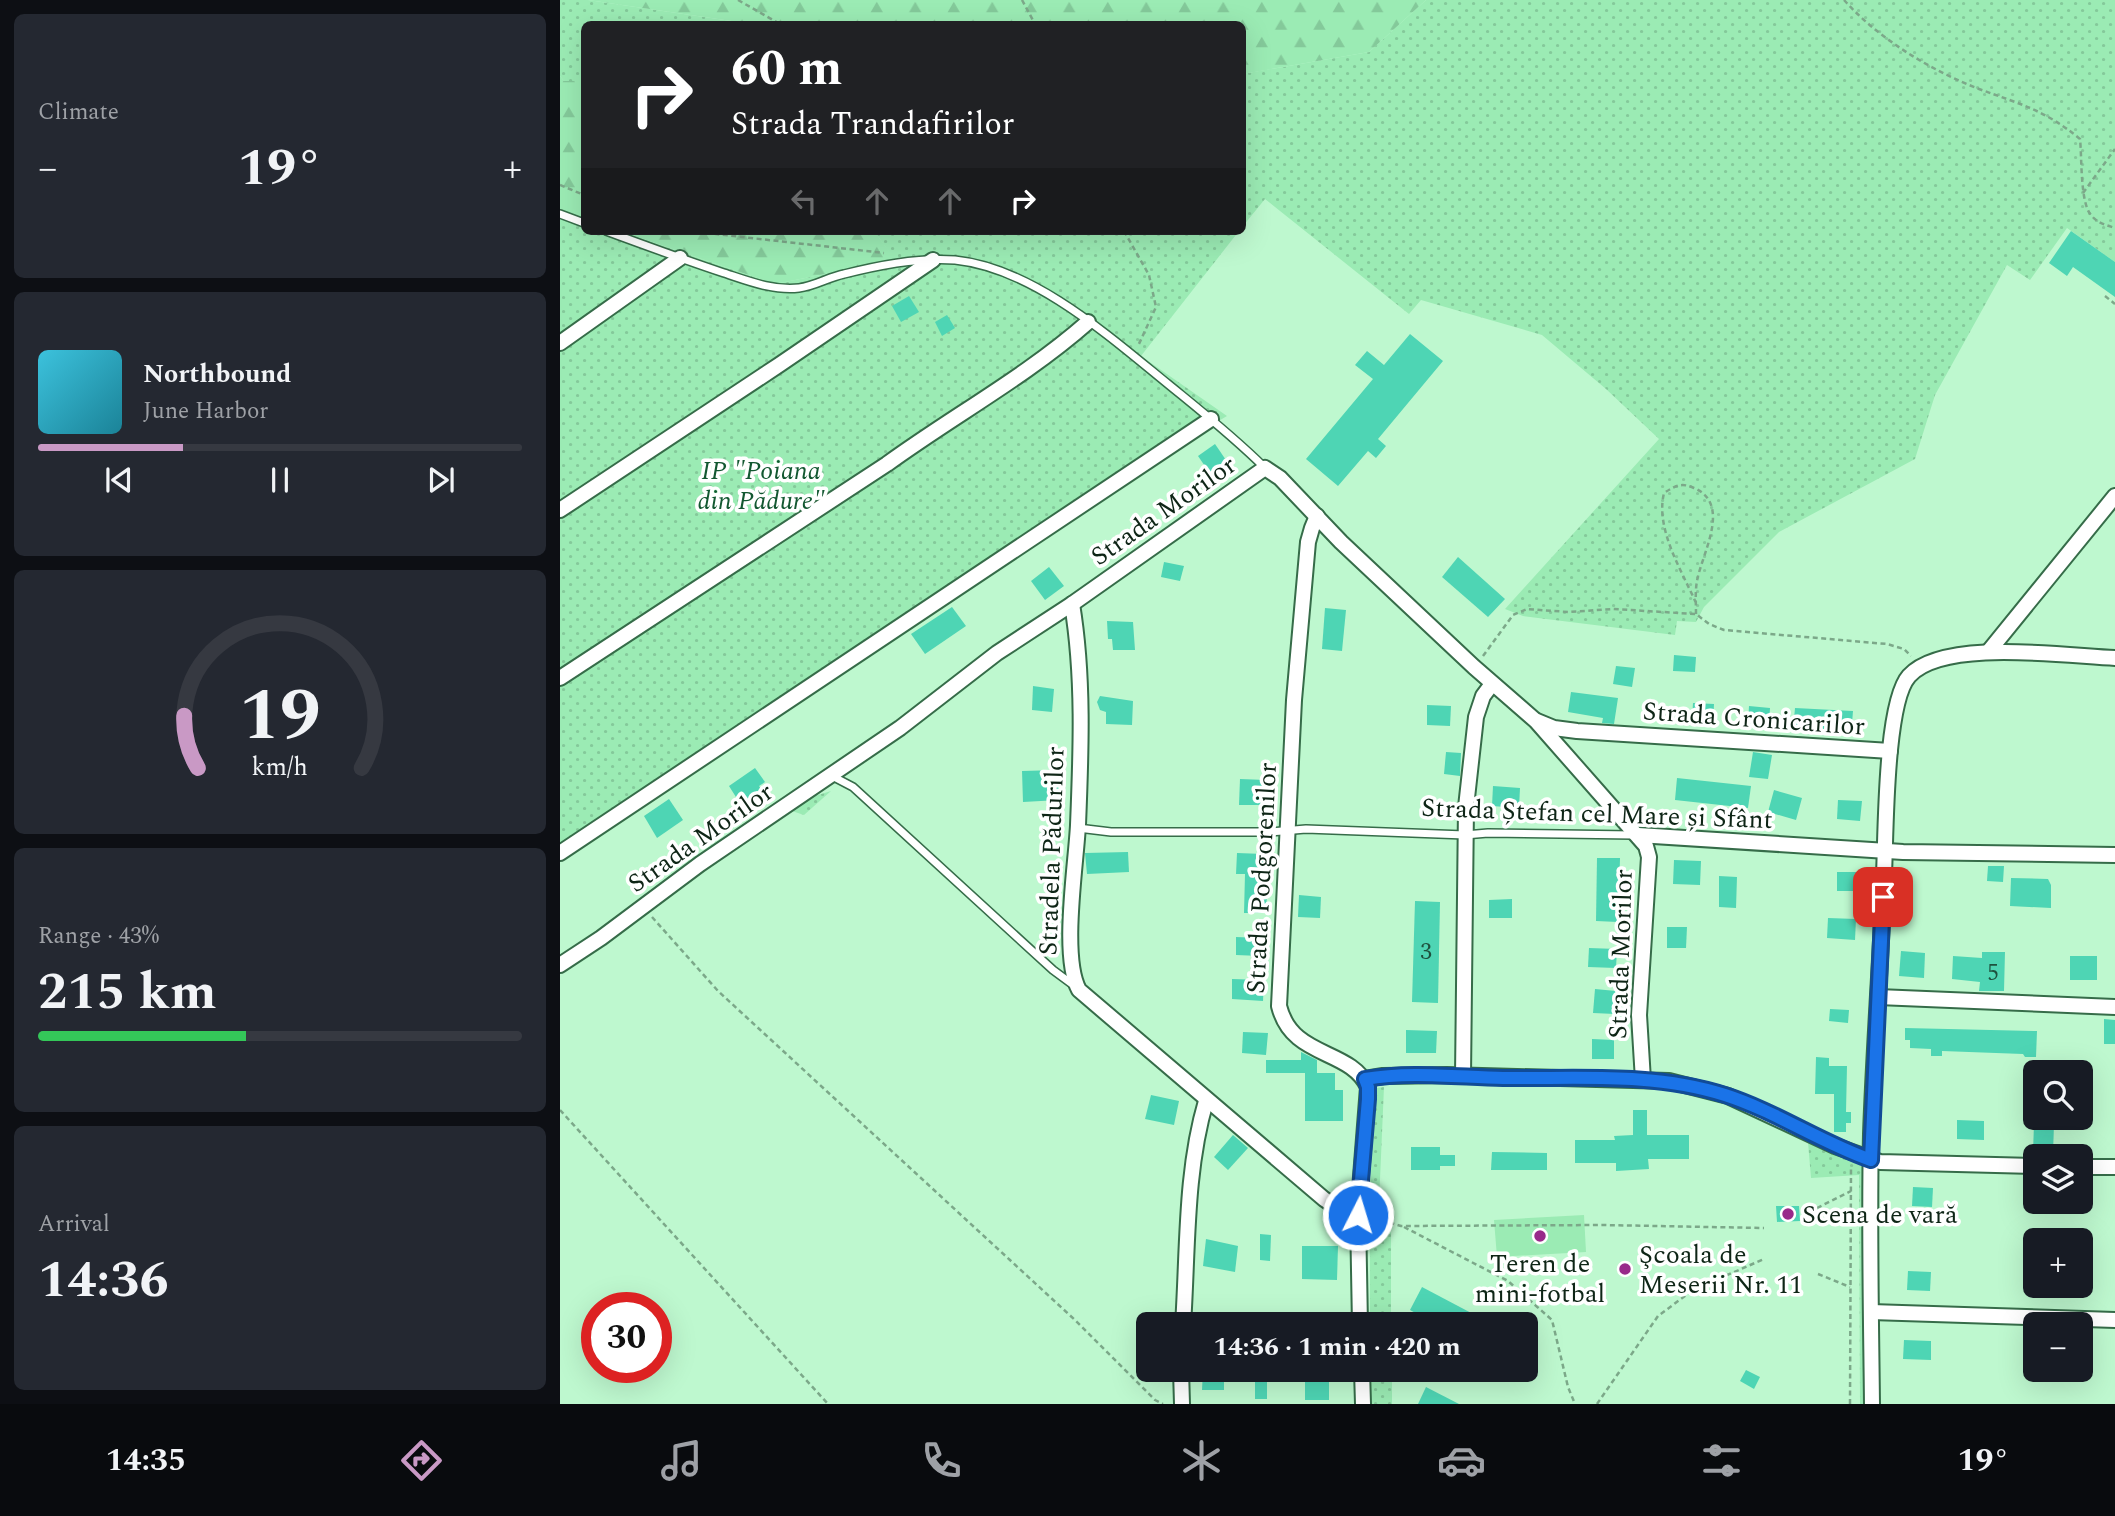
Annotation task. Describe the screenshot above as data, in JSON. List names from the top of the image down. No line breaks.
{"streets":{"street":["Strada Morilor","Strada Cronicarilor","Strada Ștefan cel Mare și Sfânt","Stradela Pădurilor","Strada Podgorenilor"]},"crossings":[["Strada Morilor","Strada Cronicarilor"],["Strada Morilor","Strada Ștefan cel Mare și Sfânt"],["Strada Morilor","Stradela Pădurilor"],["Strada Morilor","Strada Podgorenilor"],["Strada Ștefan cel Mare și Sfânt","Stradela Pădurilor"],["Strada Ștefan cel Mare și Sfânt","Strada Podgorenilor"]],"parks":["IP \"Poiana din Pădure\""],"places":["Scena de vară","Teren de mini-fotbal","Şcoala de Meserii Nr. 11"],"house_numbers":["3","5"],"page":{"tile":["Climate",["Range · 43%","215 km"],["Arrival","14:36"]],"turn":["60 m","Strada Trandafirilor"],"heat":["−","19°","+"],"song":["Northbound","June Harbor"],"map_buttons":["+","−"],"limit":"30","trip":"14:36 · 1 min · 420 m","tabs":["14:35","19°"],"gauge":["19","km/h"]}}
